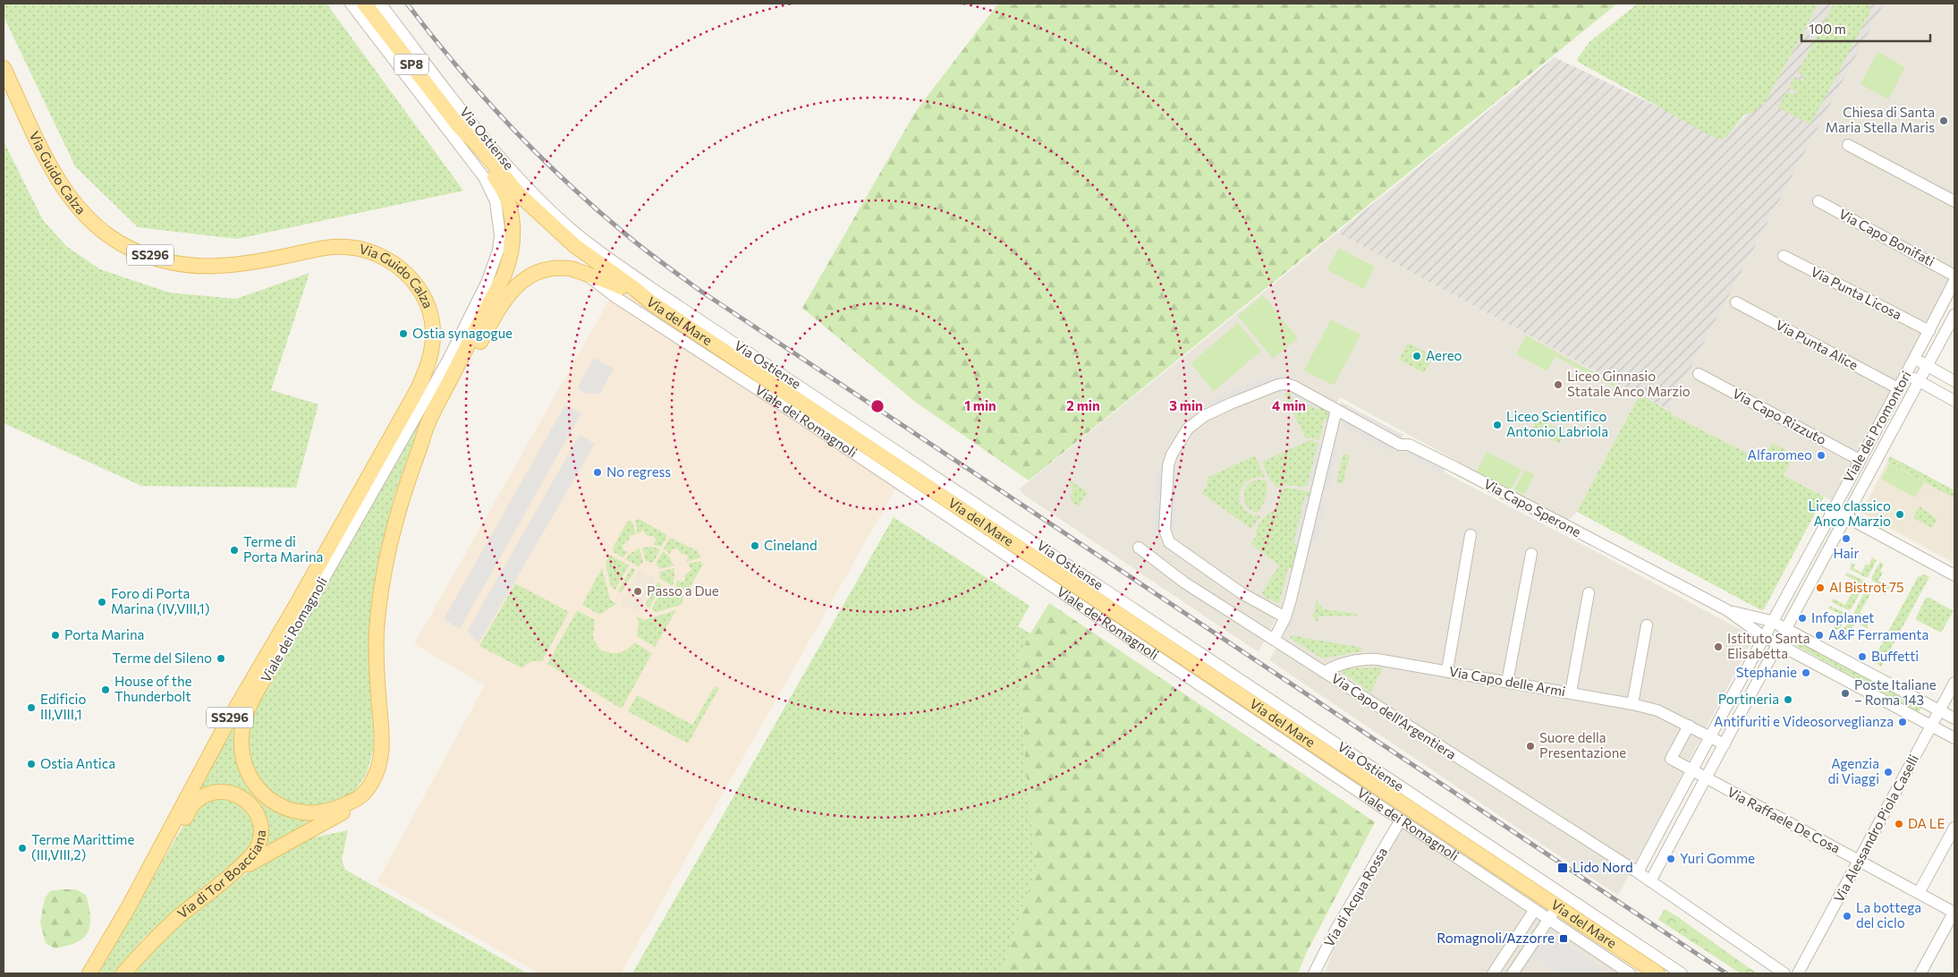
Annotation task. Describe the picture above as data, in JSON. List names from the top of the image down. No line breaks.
{"streets":{"main road":["SP8","Via Guido Calza","SS296","Via del Mare","Viale dei Romagnoli","Via di Tor Boacciana"],"street":["Via Ostiense","Via Capo Bonifati","Via Punta Licosa","Via Punta Alice","Via Capo Rizzuto","Viale dei Promontori","Via Capo Sperone","Via Capo delle Armi","Via Capo dell'Argentiera","Via Raffaele De Cosa","Via Alessandro Piola Caselli","Via di Acqua Rossa"]},"crossings":[["Via Ostiense","Via del Mare"],["Via Guido Calza","Via di Tor Boacciana"],["SS296","Viale dei Romagnoli"],["SS296","Via di Tor Boacciana"],["Via Punta Licosa","Viale dei Promontori"],["Via del Mare","Viale dei Romagnoli"],["Via Punta Alice","Viale dei Promontori"],["Via Capo Rizzuto","Viale dei Promontori"],["Viale dei Romagnoli","Via di Acqua Rossa"],["Viale dei Promontori","Via Capo Sperone"],["Viale dei Promontori","Via Capo dell'Argentiera"],["Viale dei Promontori","Via Raffaele De Cosa"],["Via Capo Sperone","Via Alessandro Piola Caselli"],["Via Capo delle Armi","Via Capo dell'Argentiera"],["Via Raffaele De Cosa","Via Alessandro Piola Caselli"]],"places":{"other":["Chiesa di Santa Maria Stella Maris","Ostia synagogue","Aereo","Liceo Ginnasio Statale Anco Marzio","Liceo Scientifico Antonio Labriola","Alfaromeo","No regress","Liceo classico Anco Marzio","Hair","Cineland","Terme di Porta Marina","Al Bistrot 75","Passo a Due","Foro di Porta Marina (IV,VIII,1)","Infoplanet","Porta Marina","A&F Ferramenta","Istituto Santa Elisabetta","Buffetti","Terme del Sileno","Stephanie","House of the Thunderbolt","Poste Italiane – Roma 143","Portineria","Edificio III,VIII,1","Antifuriti e Videosorveglianza","Suore della Presentazione","Ostia Antica","Agenzia di Viaggi","DA LE","Terme Marittime (III,VIII,2)","Yuri Gomme","La bottega del ciclo"],"transit":["Lido Nord","Romagnoli/Azzorre"]},"scale_bar":"100 m","rings":["1 min","2 min","3 min","4 min"]}
